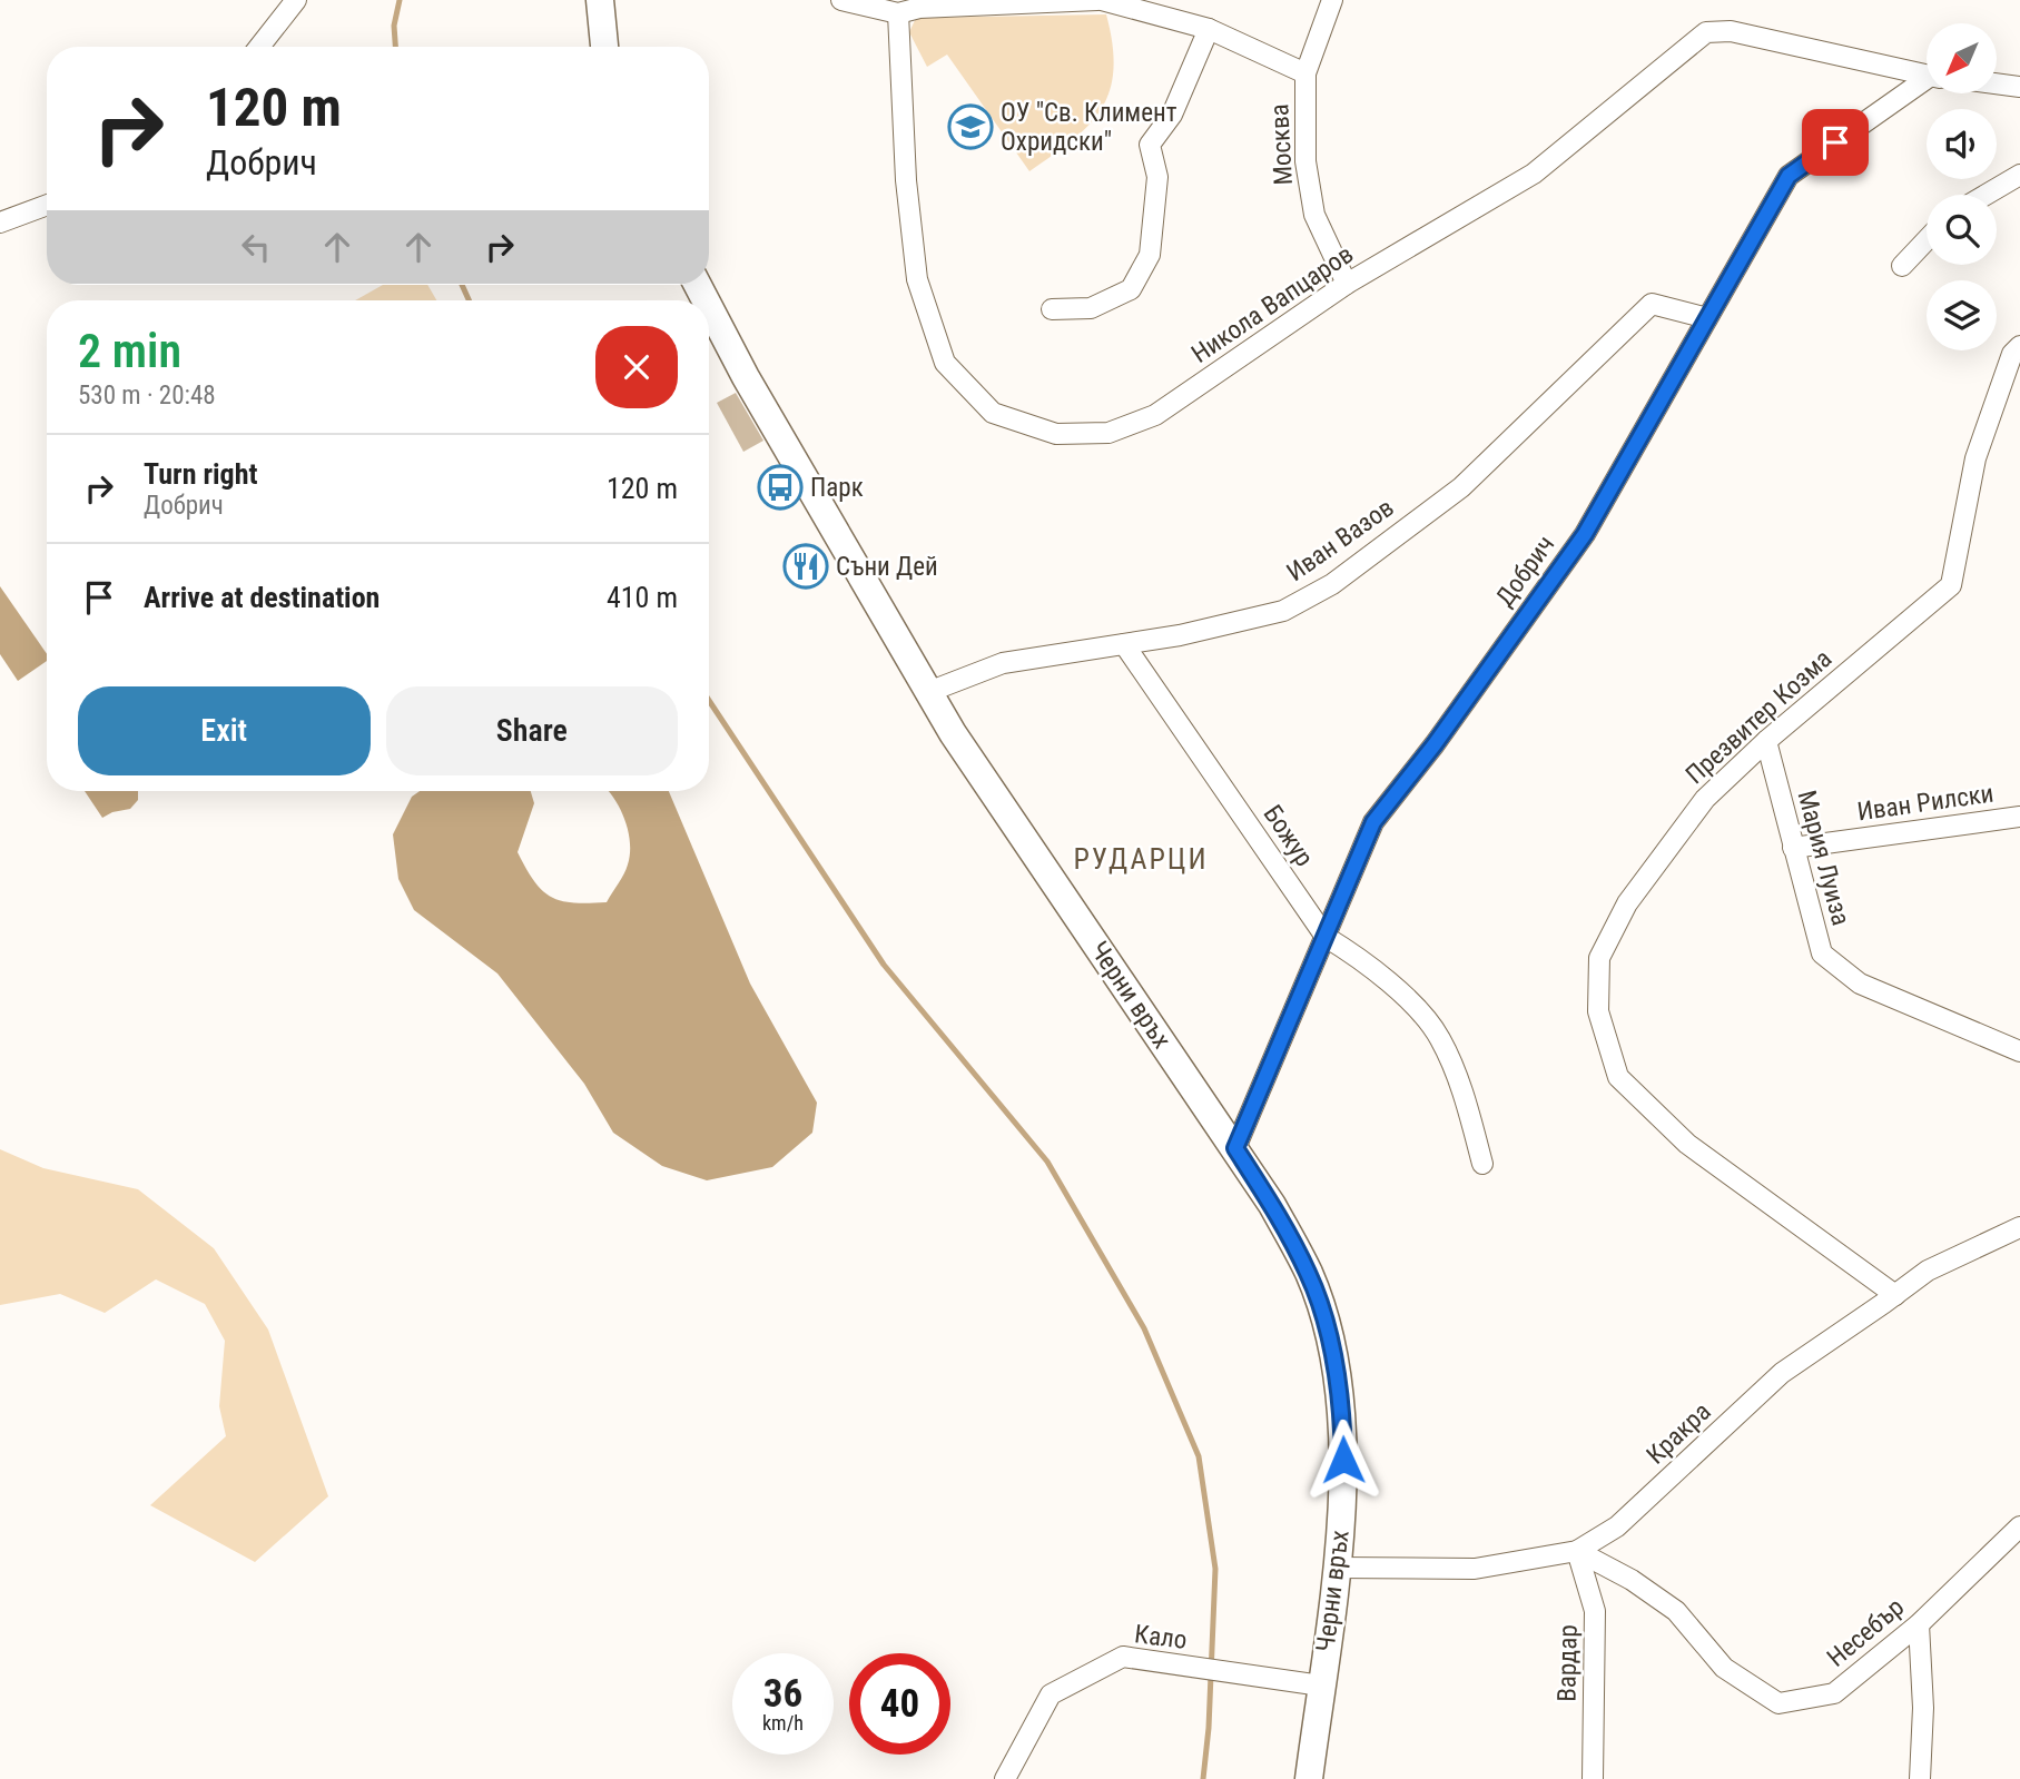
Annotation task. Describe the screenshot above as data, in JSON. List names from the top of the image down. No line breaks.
{"streets":{"street":["Москва","Никола Вапцаров","Иван Вазов","Добрич","Презвитер Козма","Иван Рилски","Божур","Мария Луиза","Черни връх","Кракра","Несебър","Кало","Вардар"]},"crossings":[["Москва","Никола Вапцаров"],["Иван Вазов","Добрич"],["Иван Вазов","Божур"],["Иван Вазов","Черни връх"],["Добрич","Божур"],["Добрич","Черни връх"],["Презвитер Козма","Мария Луиза"],["Презвитер Козма","Кракра"],["Иван Рилски","Мария Луиза"],["Черни връх","Кракра"],["Черни връх","Кало"],["Кракра","Несебър"],["Кракра","Вардар"],["Несебър","Вардар"]],"districts":["РУДАРЦИ"],"places":{"school or university":["ОУ \"Св. Климент Охридски\""],"bus stop":["Парк"],"restaurant":["Съни Дей"]},"north":"bottom left","page":{"turn":["120 m","Добрич"],"heading":["2 min","530 m · 20:48"],"list":[{"name":"Turn right","note":"Добрич","value":"120 m"},{"name":"Arrive at destination","value":"410 m"}],"buttons":["Exit","Share"],"speed":"36 km/h","limit":"40"}}
